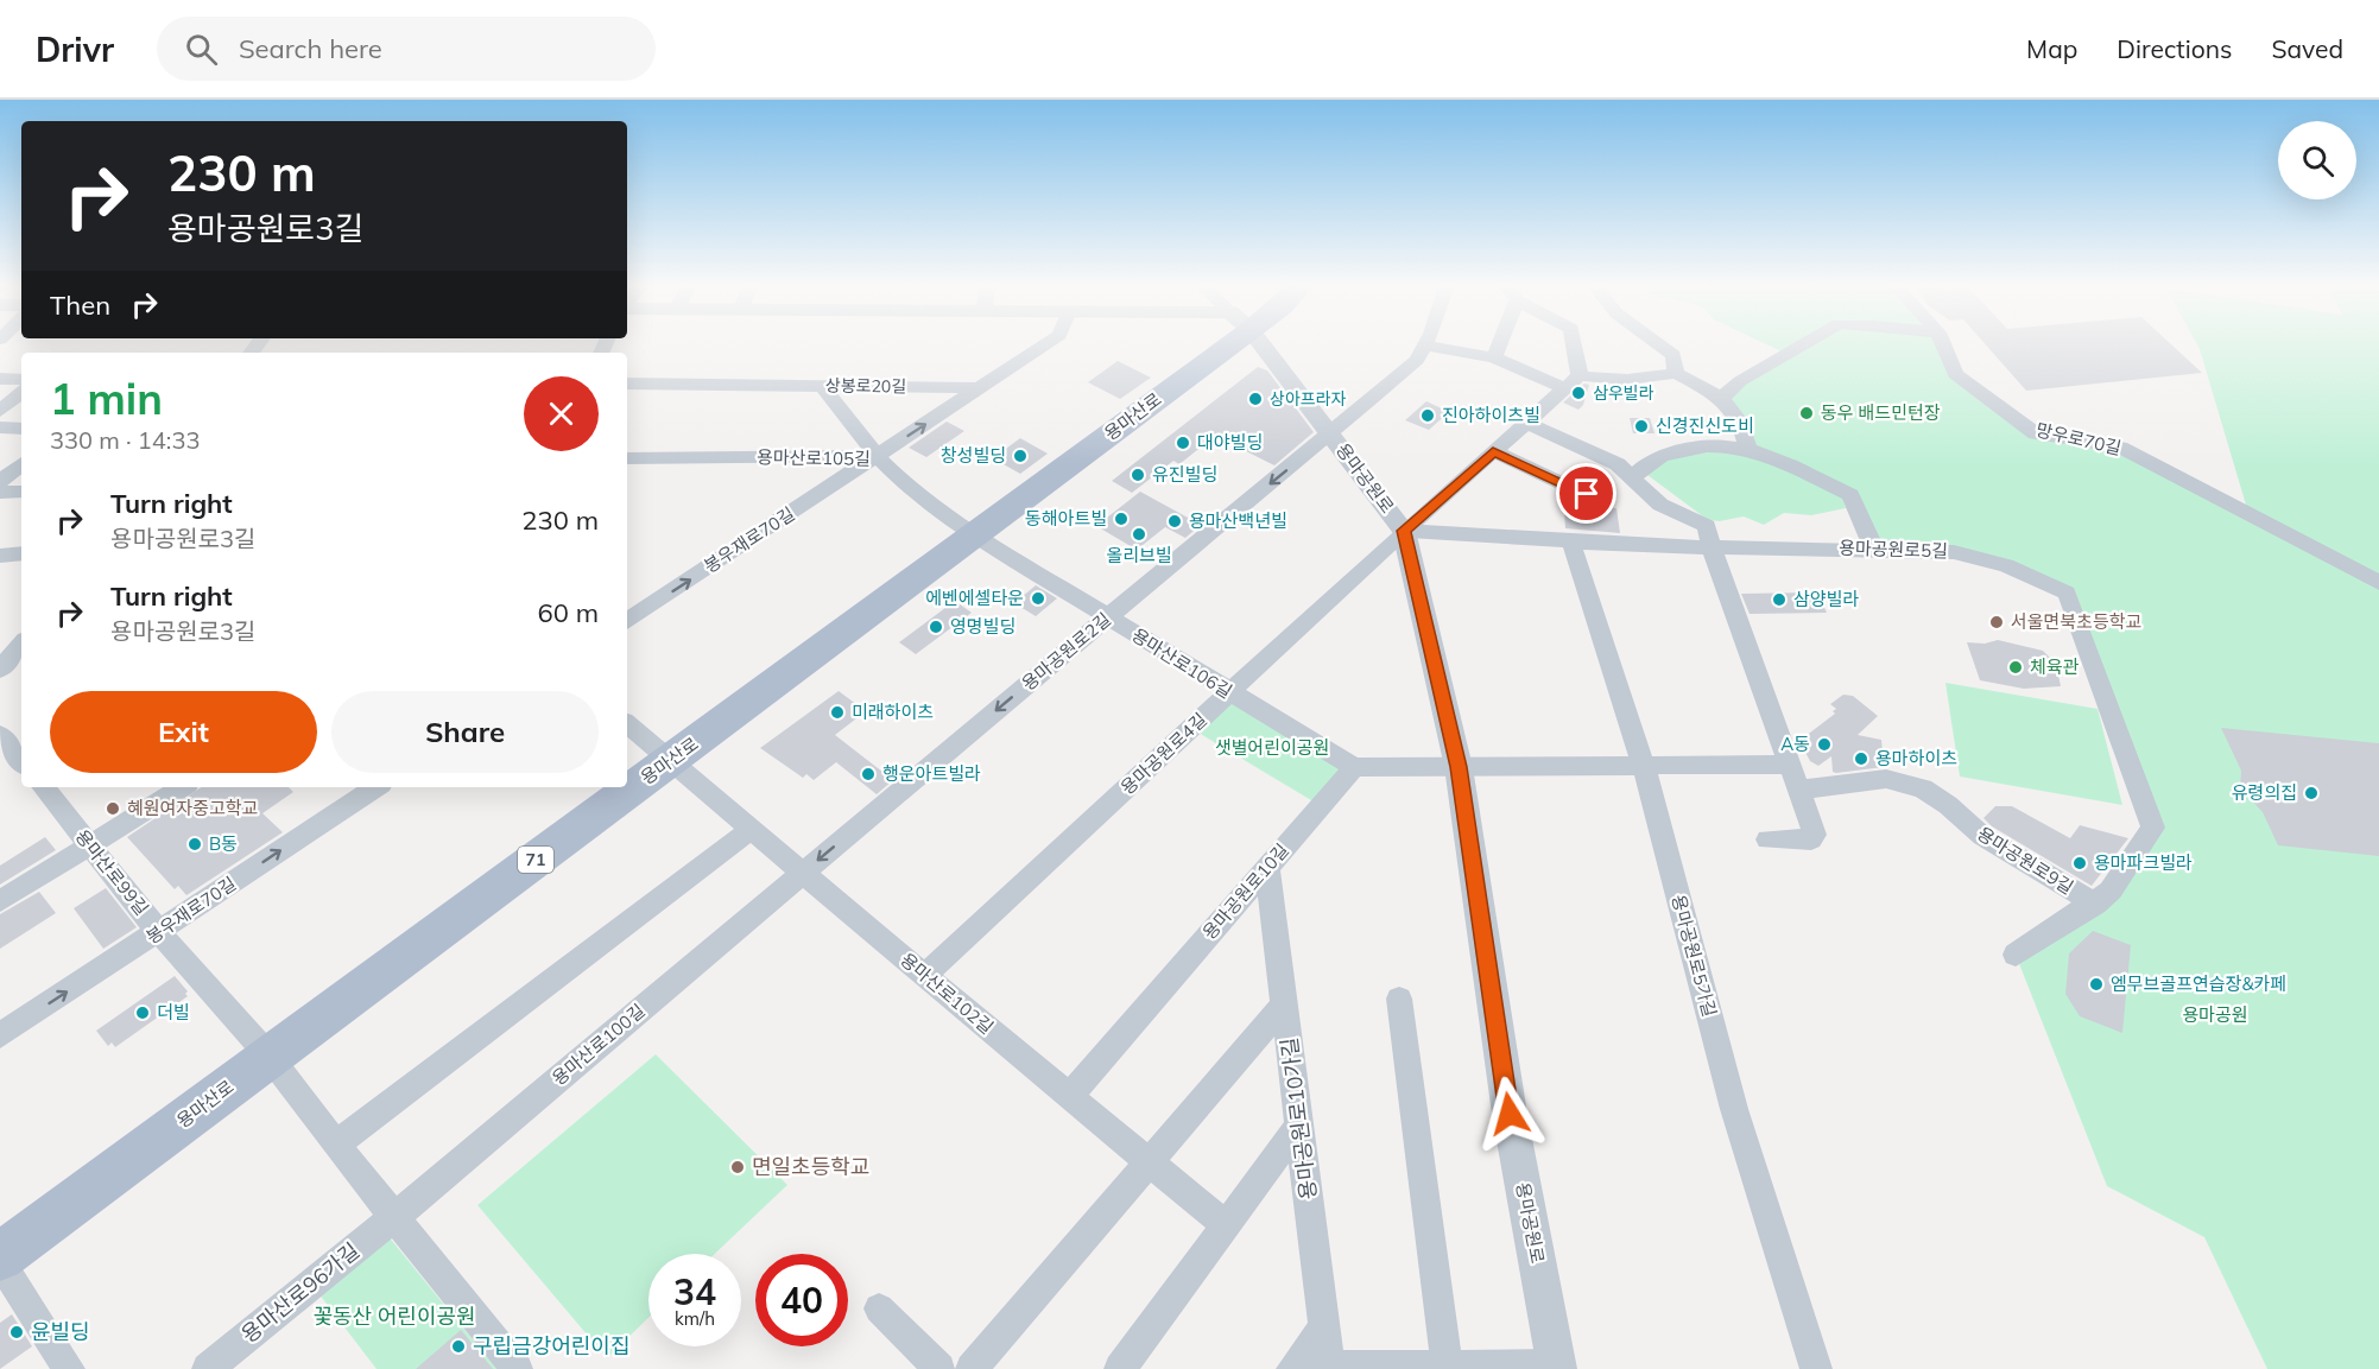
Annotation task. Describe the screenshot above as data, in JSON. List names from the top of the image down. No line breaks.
{"streets":{"main road":["용마산로","71"],"street":["상봉로20길","망우로70길","용마산로105길","용마공원로","봉우재로70길","용마공원로5길","용마공원로2길","용마산로106길","용마공원로4길","용마공원로9길","용마산로99길","용마공원로10길","용마공원로5가길","용마산로102길","용마산로100길","용마공원로10가길","용마산로96가길"]},"crossings":[["상봉로20길","봉우재로70길"],["용마산로","용마산로105길"],["용마산로","용마산로106길"],["용마산로","용마산로99길"],["용마산로","용마산로102길"],["용마산로105길","봉우재로70길"],["용마산로105길","용마산로106길"],["용마공원로","용마공원로5길"],["용마공원로","용마공원로2길"],["용마공원로","용마공원로4길"],["용마공원로","용마공원로10가길"],["봉우재로70길","용마산로99길"],["용마공원로5길","용마공원로4길"],["용마공원로5길","용마공원로9길"],["용마공원로5길","용마공원로5가길"],["용마공원로2길","용마산로106길"],["용마공원로2길","용마산로102길"],["용마공원로2길","용마산로100길"],["용마산로106길","용마공원로4길"],["용마산로106길","용마공원로10길"],["용마공원로4길","용마산로102길"],["용마공원로10길","용마산로102길"],["용마공원로10길","용마공원로10가길"],["용마산로102길","용마산로100길"],["용마산로100길","용마산로96가길"]],"one_way":["봉우재로70길","용마공원로2길"],"parks":["샛별어린이공원","용마공원","꽃동산 어린이공원"],"places":["삼우빌라","상아프라자","동우 배드민턴장","진아하이츠빌","신경진신도비","대야빌딩","창성빌딩","유진빌딩","동해아트빌","용마산백년빌","올리브빌","에벤에셀타운","삼양빌라","서울면북초등학교","영명빌딩","체육관","미래하이츠","A동","용마하이츠","행운아트빌라","유령의집","혜원여자중고학교","B동","용마파크빌라","엠무브골프연습장&카페","더빌","면일초등학교","윤빌딩","구립금강어린이집"],"page":{"header":"Drivr","search":"Search here","nav":["Map","Directions","Saved"],"turn":["230 m","용마공원로3길"],"then":"Then","heading":["1 min","330 m · 14:33"],"list":[{"name":"Turn right","note":"용마공원로3길","value":"230 m"},{"name":"Turn right","note":"용마공원로3길","value":"60 m"}],"buttons":["Exit","Share"],"speed":"34 km/h","limit":"40"}}
